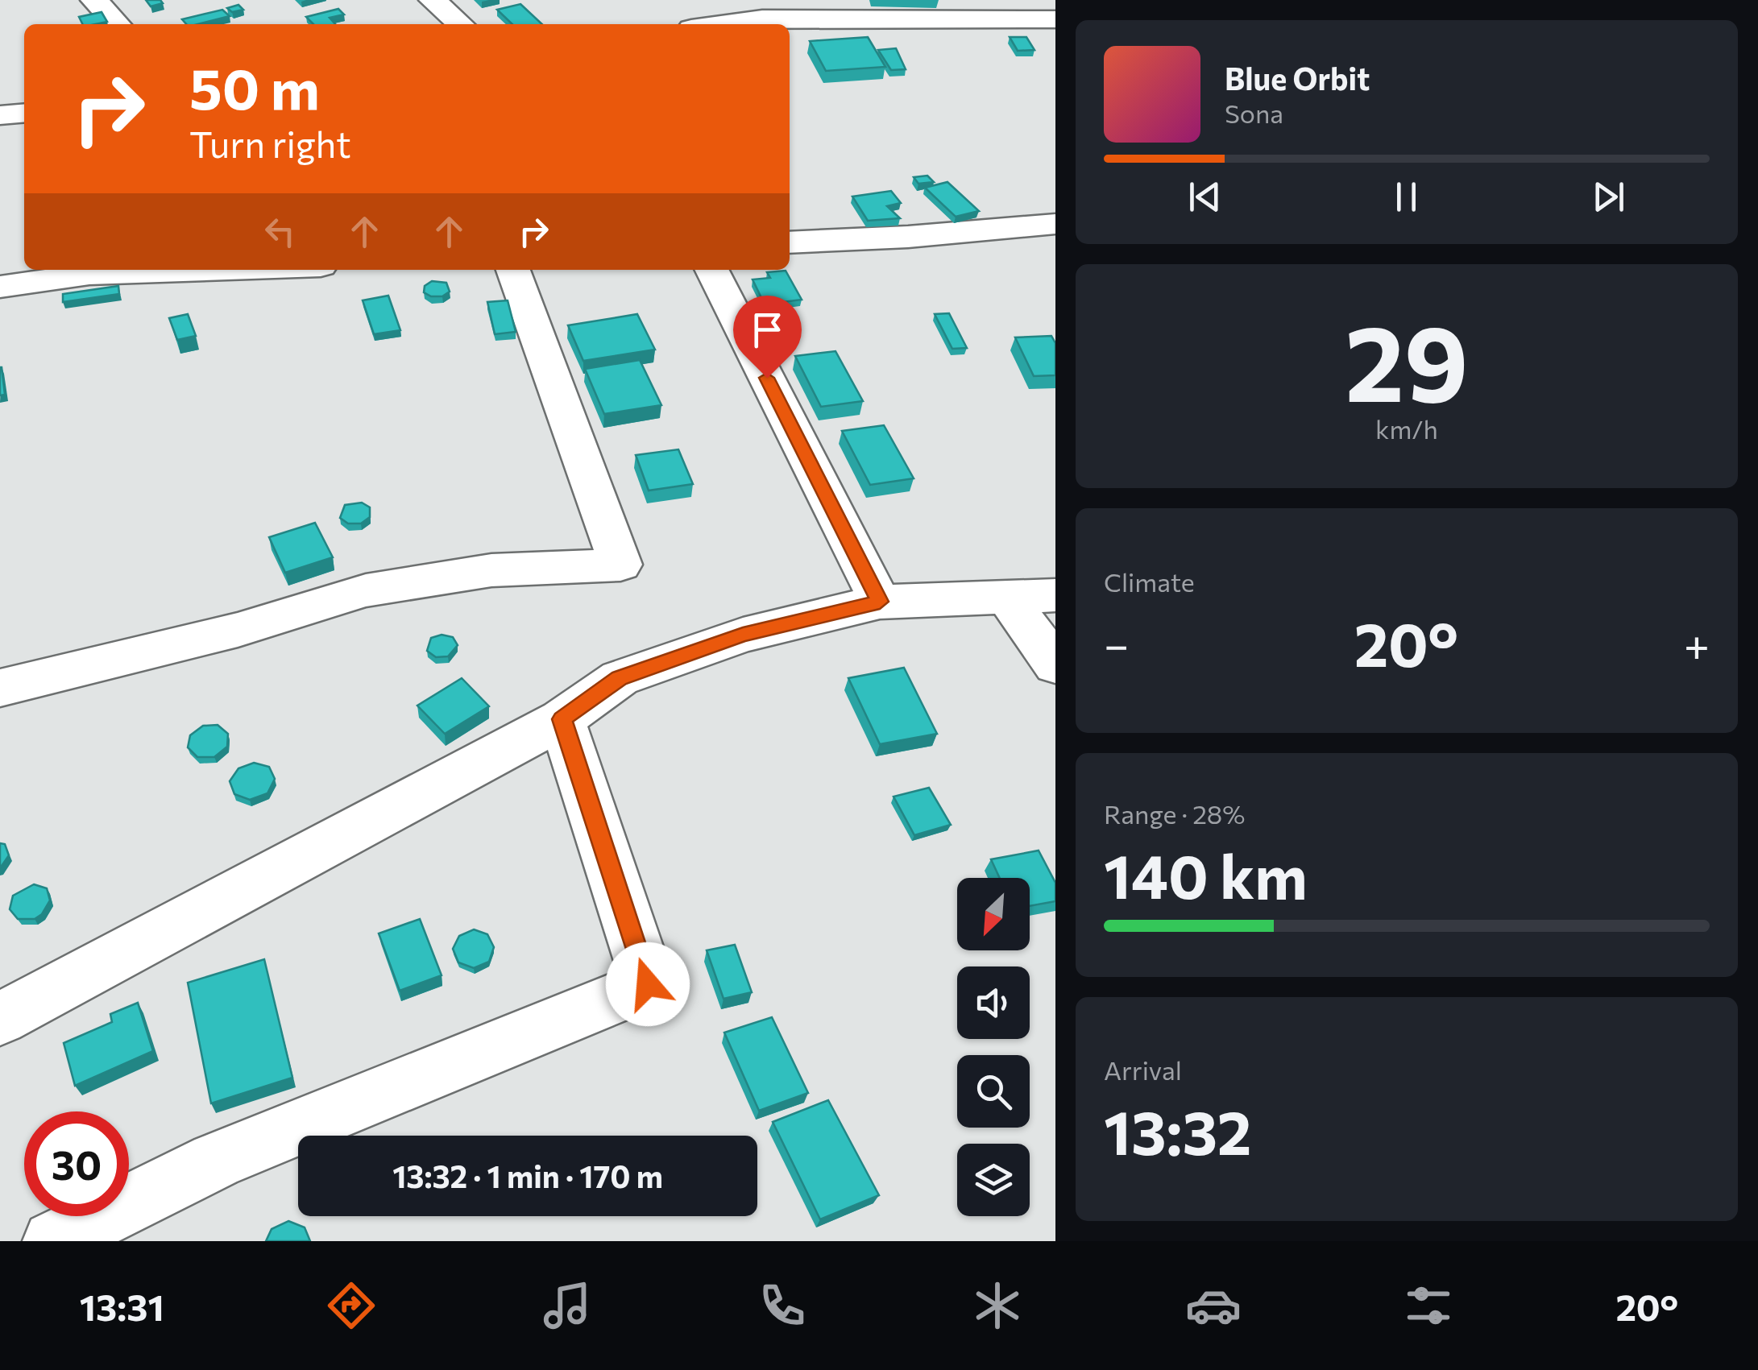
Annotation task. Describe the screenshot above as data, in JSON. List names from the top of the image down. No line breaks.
{"north":"bottom left","page":{"turn":["50 m","Turn right"],"song":["Blue Orbit","Sona"],"tile":[["29","km/h"],"Climate",["Range · 28%","140 km"],["Arrival","13:32"]],"heat":["−","20°","+"],"limit":"30","trip":"13:32 · 1 min · 170 m","tabs":["13:31","20°"]}}
